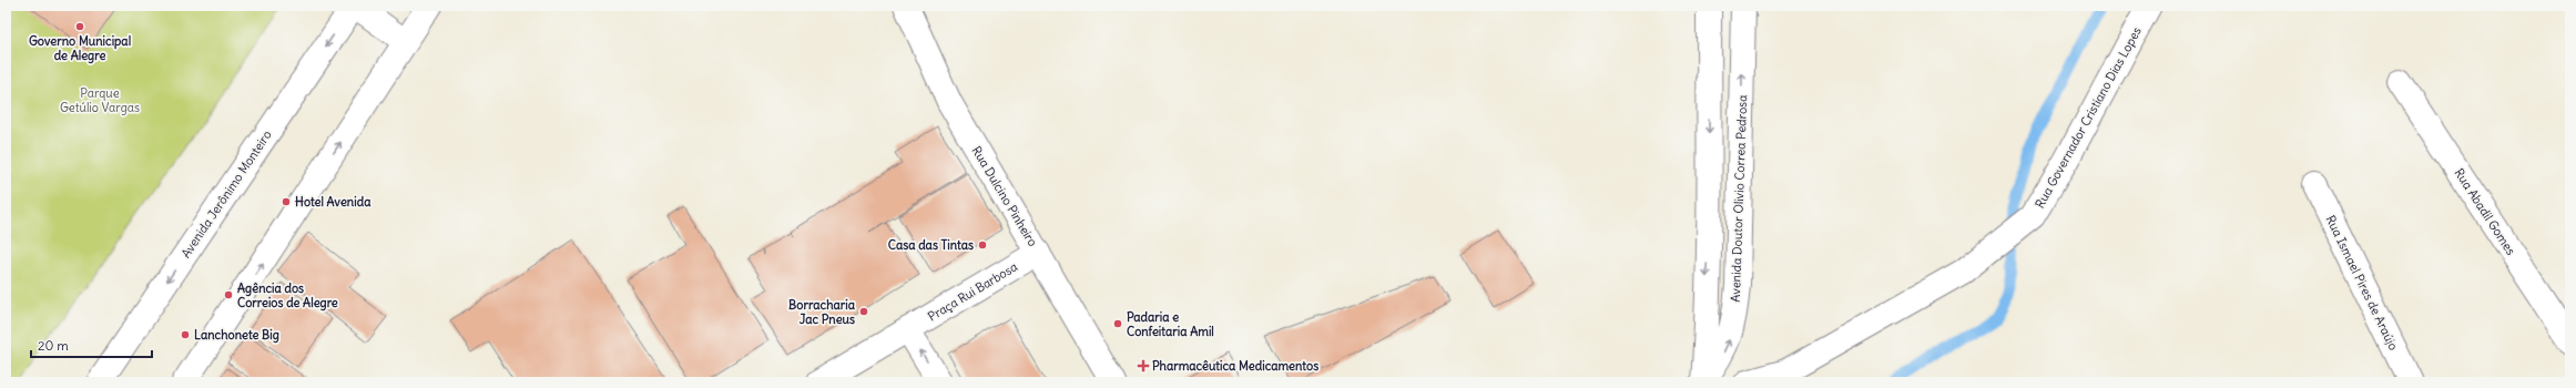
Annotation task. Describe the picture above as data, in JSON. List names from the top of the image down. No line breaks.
{"streets":{"main road":["Rua Governador Cristiano Dias Lopes","Avenida Jerônimo Monteiro","Rua Dulcino Pinheiro","Avenida Doutor Olivio Correa Pedrosa","Rua Abadil Gomes","Rua Ismael Pires de Araújo","Praça Rui Barbosa"]},"crossings":[["Rua Dulcino Pinheiro","Praça Rui Barbosa"]],"parks":["Parque Getúlio Vargas"],"places":{"other":["Governo Municipal de Alegre","Hotel Avenida","Casa das Tintas","Agência dos Correios de Alegre","Borracharia Jac Pneus","Padaria e Confeitaria Amil","Lanchonete Big"],"health":["Pharmacêutica Medicamentos"]},"scale_bar":"20 m"}
